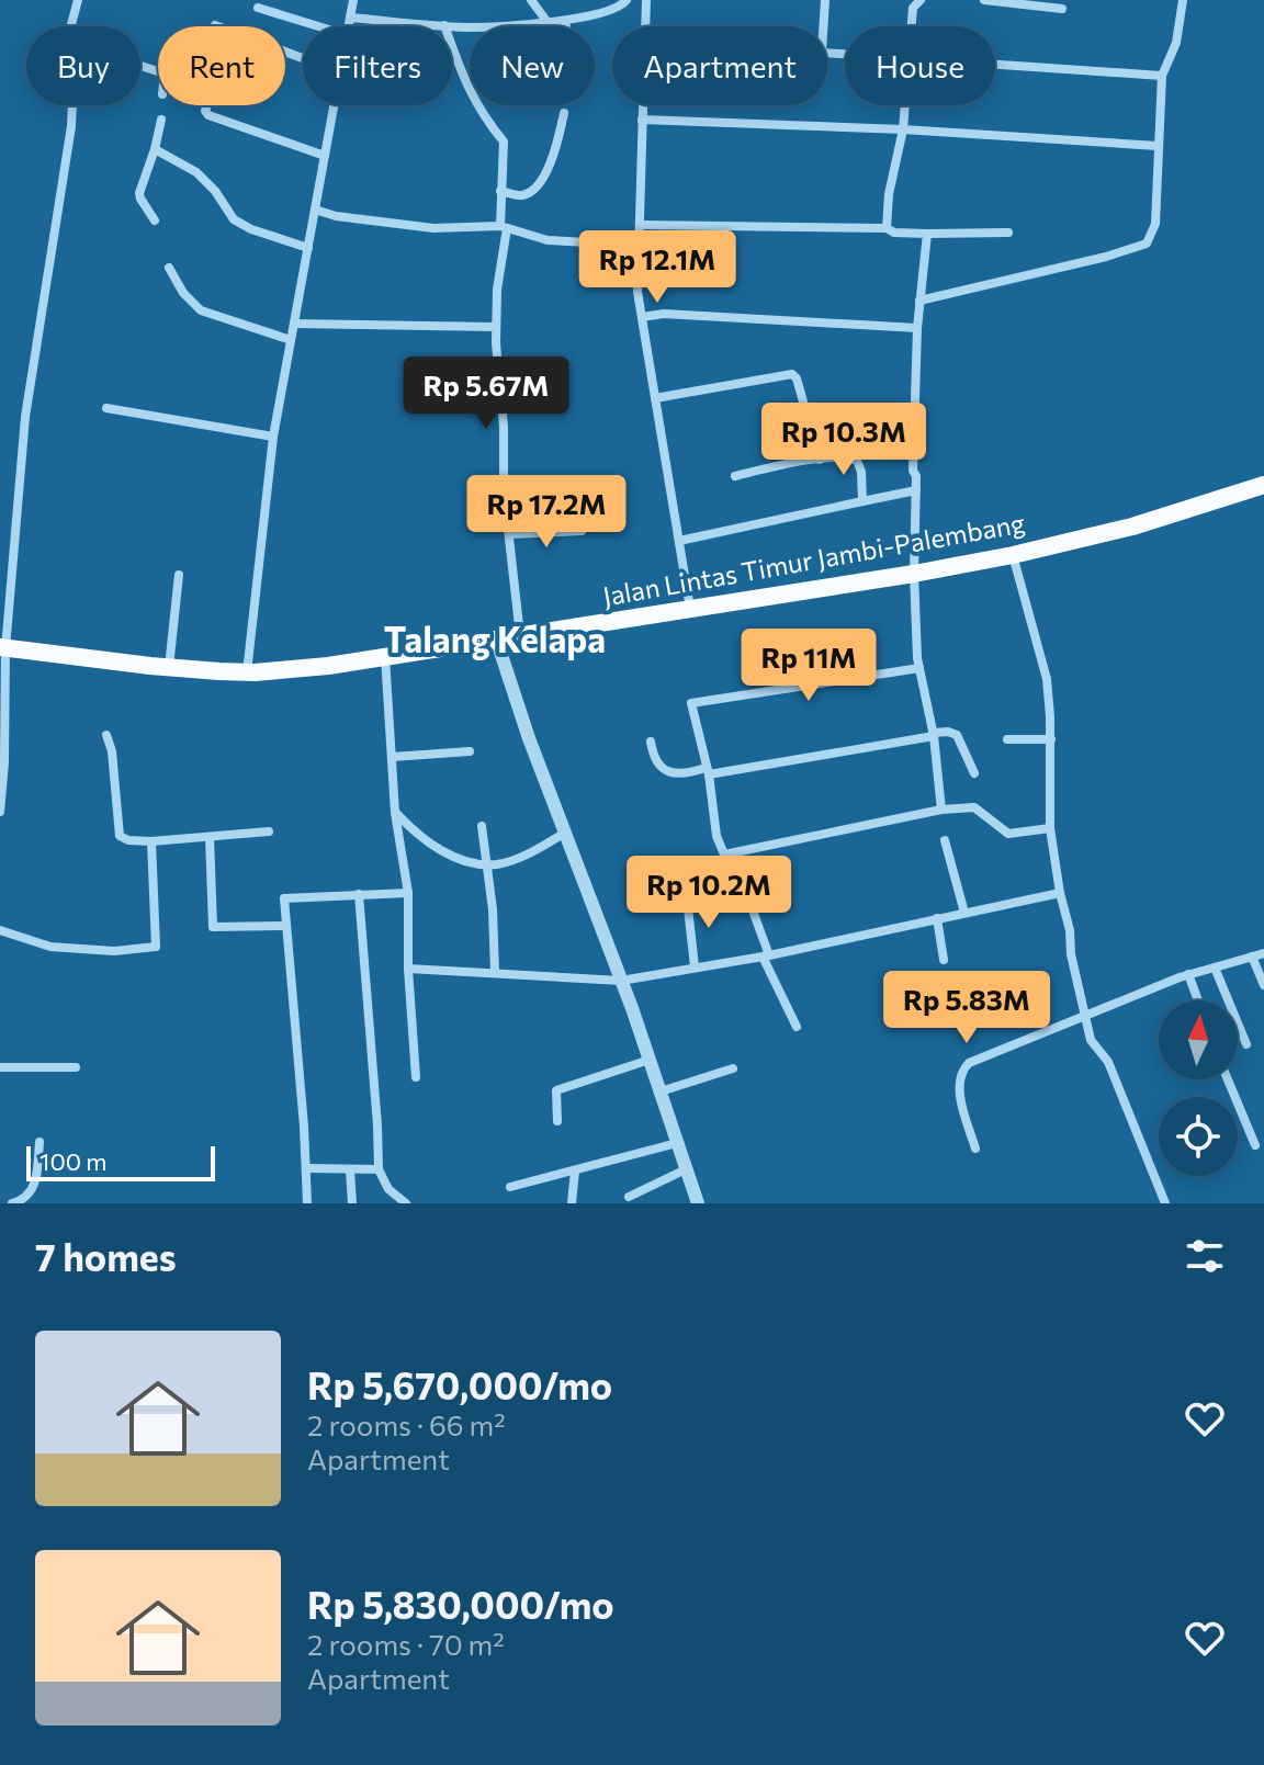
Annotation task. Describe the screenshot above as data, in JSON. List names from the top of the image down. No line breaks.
{"streets":{"highway":["Jalan Lintas Timur Jambi-Palembang"]},"districts":["Talang Kelapa"],"scale_bar":"100 m","north":"top","page":{"chip":["Buy","Rent","Filters","New","Apartment","House"],"price":["Rp 12.1M","Rp 5.67M","Rp 10.3M","Rp 17.2M","Rp 11M","Rp 10.2M","Rp 5.83M"],"scale":"100 m","heading":"7 homes","list":[{"name":"Rp 5,670,000/mo","note":"2 rooms · 66 m² · Apartment"},{"name":"Rp 5,830,000/mo","note":"2 rooms · 70 m² · Apartment"}]}}
